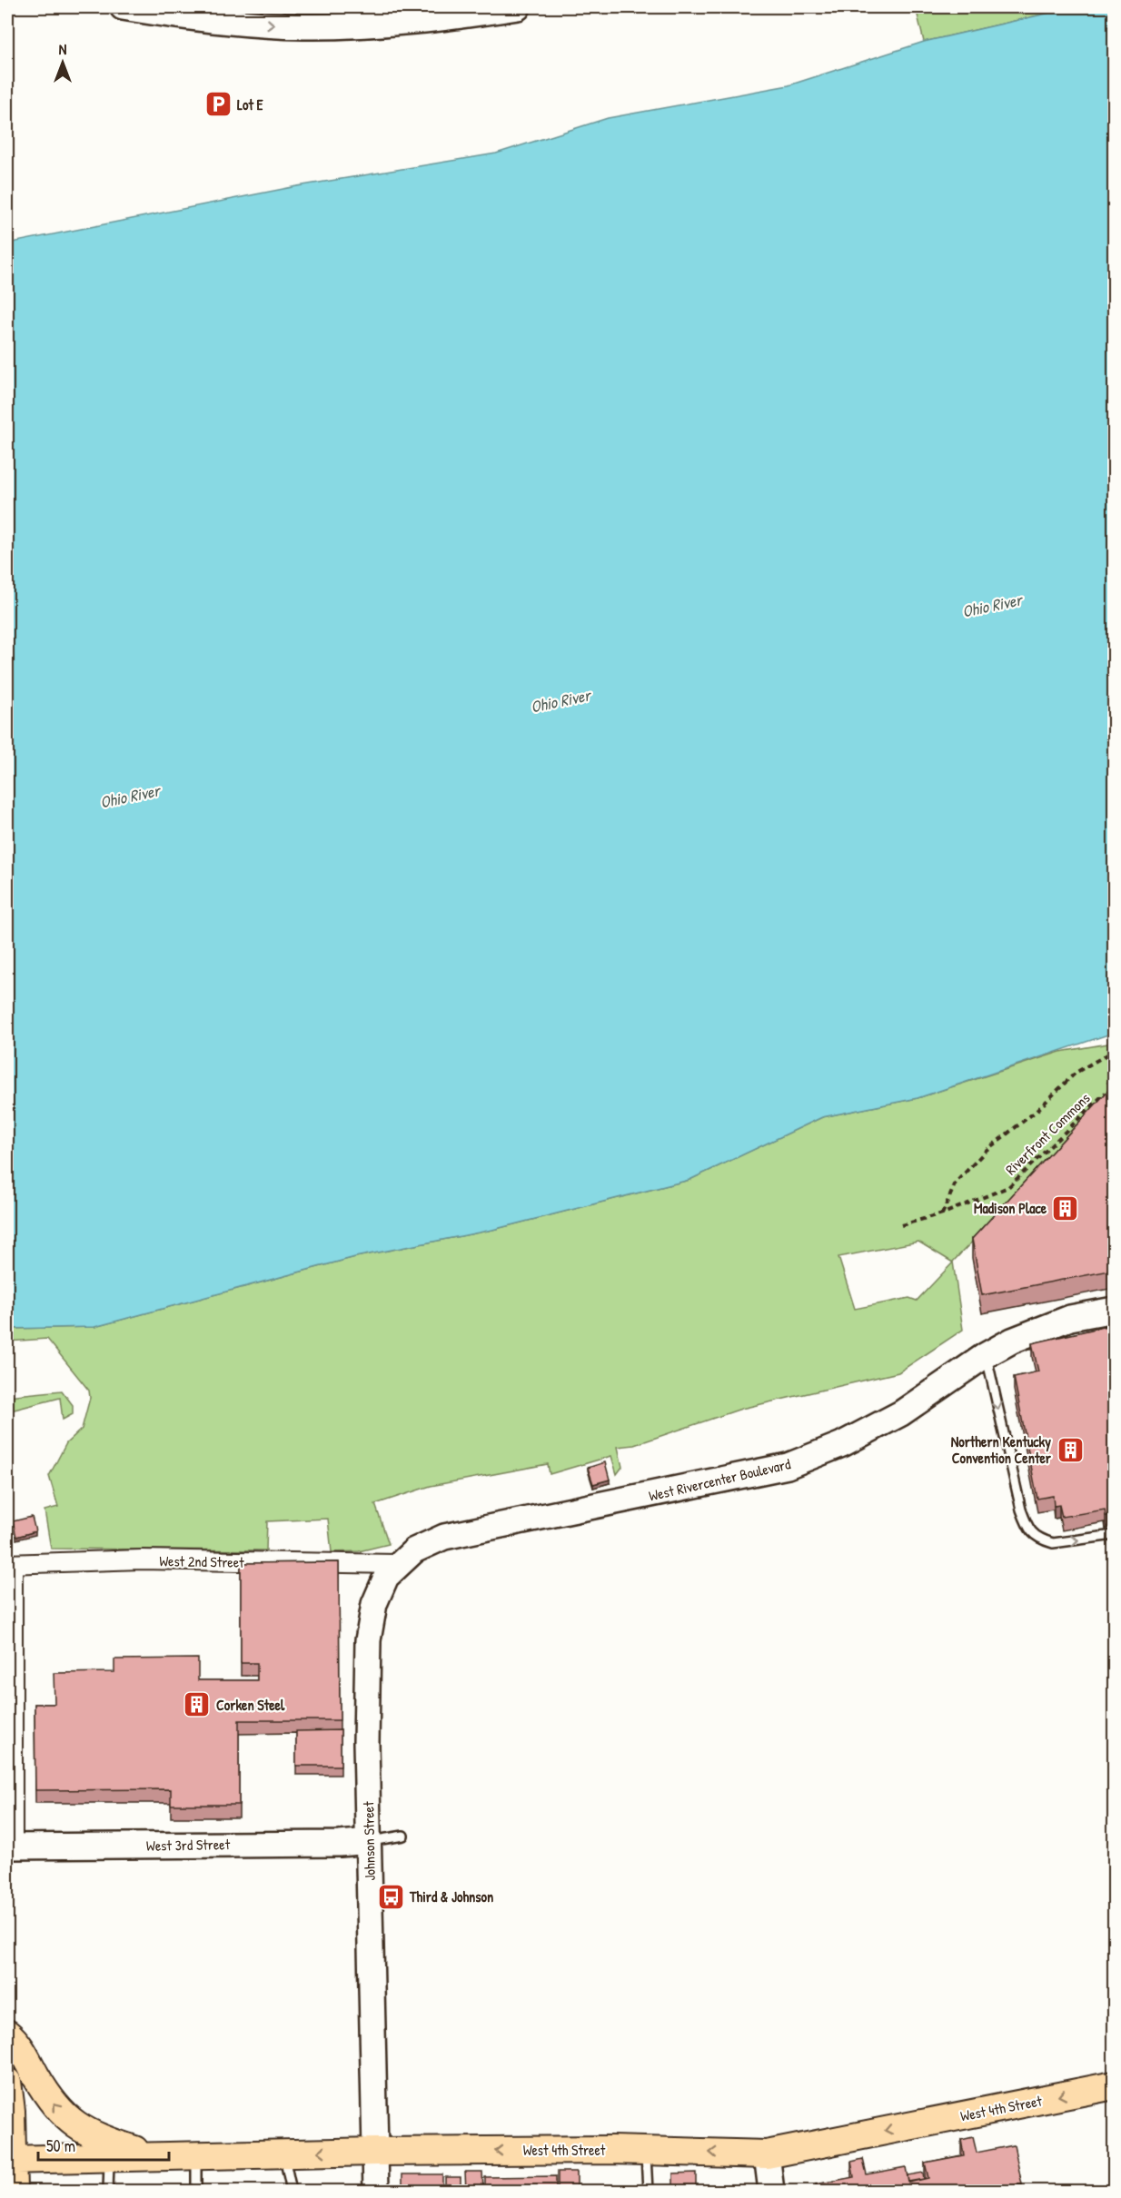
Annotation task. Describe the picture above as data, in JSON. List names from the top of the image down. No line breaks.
{"streets":{"main road":["West 4th Street"],"street":["West Rivercenter Boulevard","West 2nd Street","Johnson Street","West 3rd Street"],"path":["Riverfront Commons"]},"crossings":[["West Rivercenter Boulevard","West 2nd Street"],["West Rivercenter Boulevard","Johnson Street"],["West 2nd Street","Johnson Street"],["Johnson Street","West 3rd Street"],["Johnson Street","West 4th Street"]],"one_way":["West 4th Street"],"water":["Ohio River"],"places":{"parking":["Lot E"],"building":["Madison Place","Northern Kentucky Convention Center","Corken Steel"],"bus stop":["Third & Johnson"]},"scale_bar":"50 m","north":"top"}
